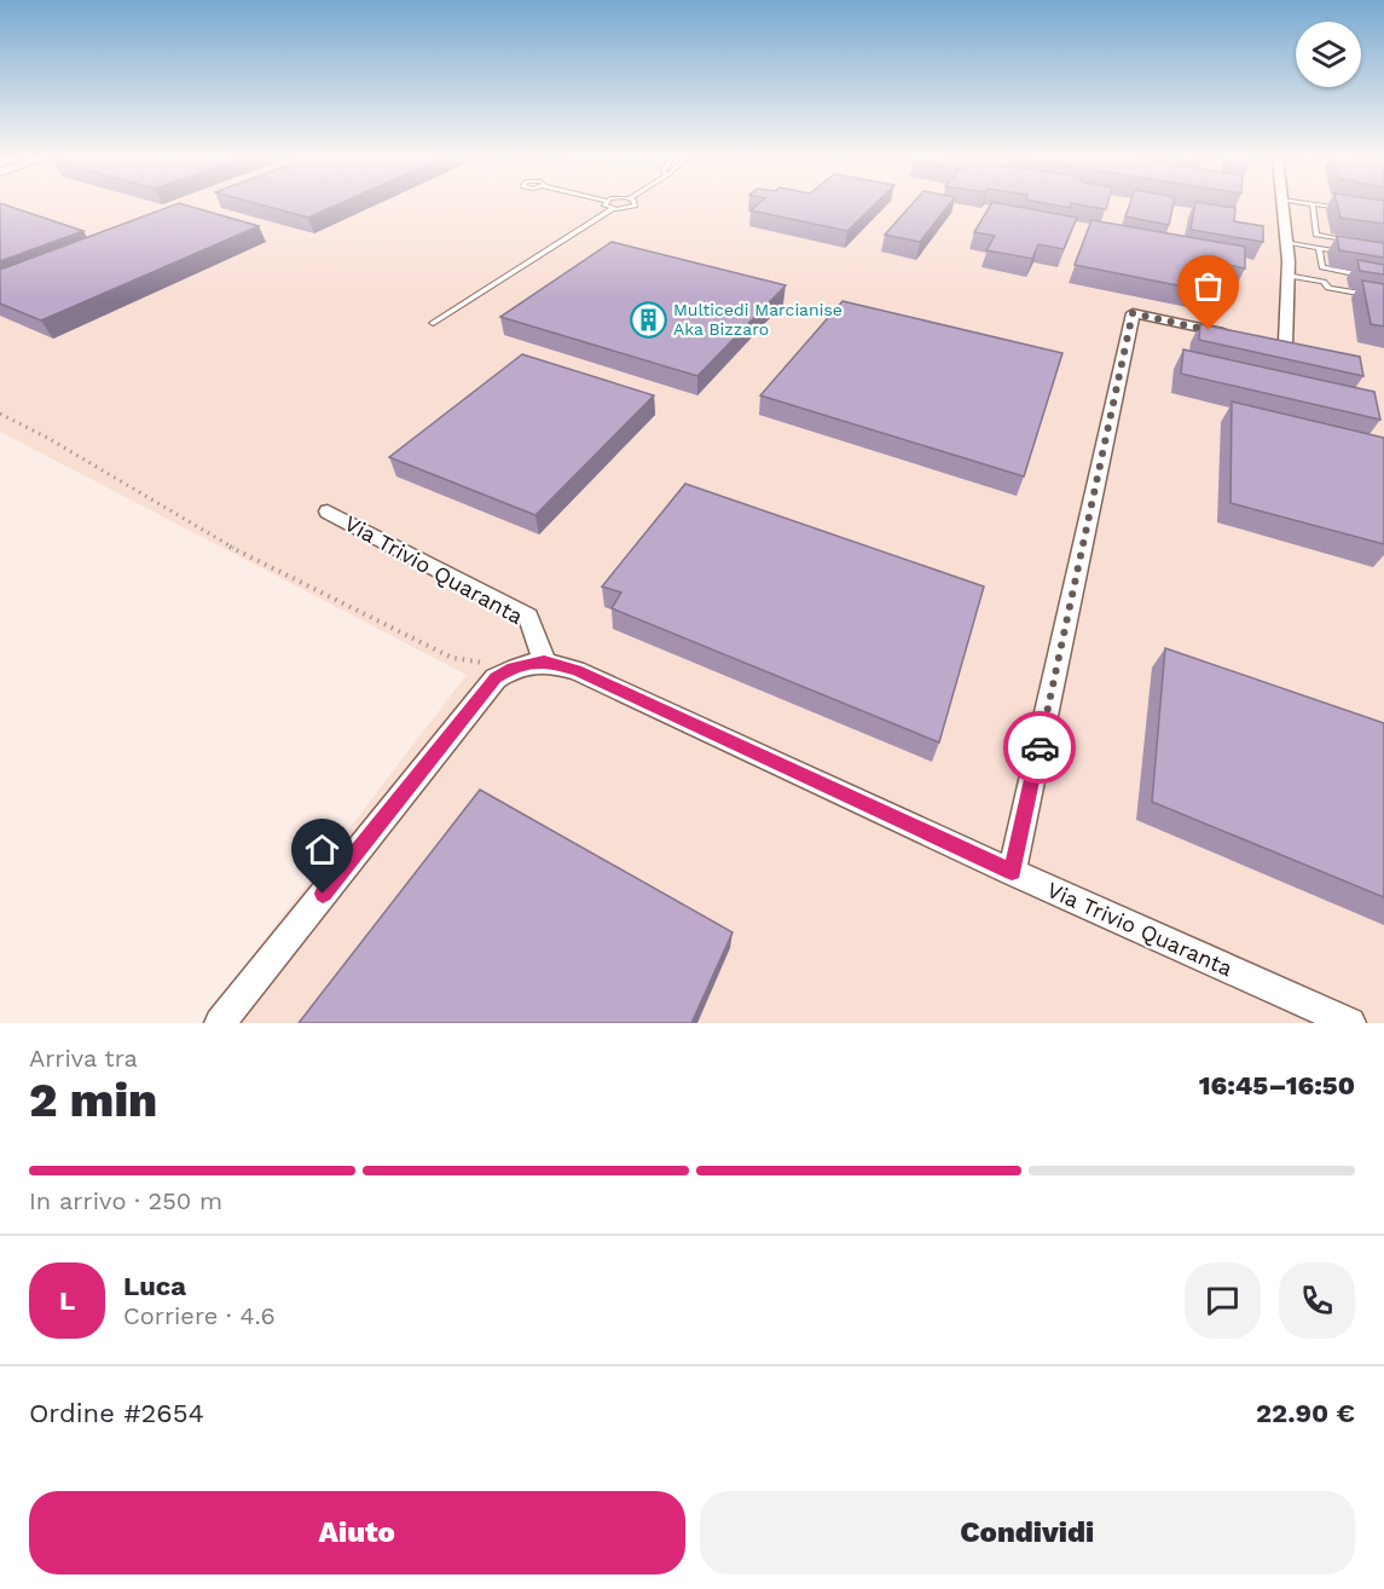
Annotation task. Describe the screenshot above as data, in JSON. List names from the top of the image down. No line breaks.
{"streets":{"street":["Via Trivio Quaranta"]},"places":{"building":["Multicedi Marcianise Aka Bizzaro"]},"page":{"heading":["2 min","Arriva tra","16:45–16:50"],"panel":["Luca","Corriere · 4.6","Ordine #2654","22.90 €"],"bar":"In arrivo · 250 m","round":"L","buttons":["Aiuto","Condividi"]}}
